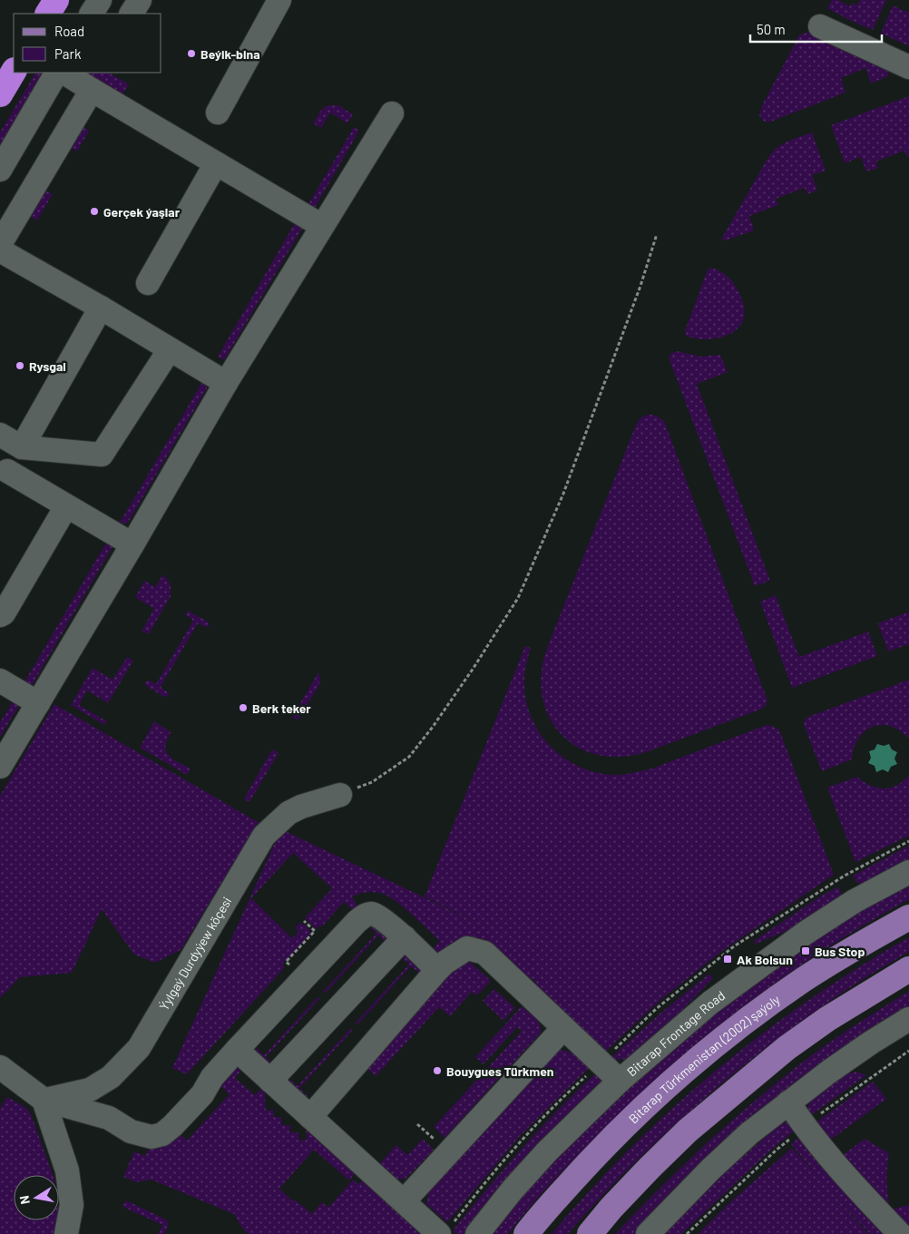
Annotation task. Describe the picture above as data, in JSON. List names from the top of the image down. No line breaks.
{"streets":{"main road":["Bitarap Türkmenistan (2002) şaýoly"],"street":["Ýylgaý Durdyýew köçesi","Bitarap Frontage Road"]},"places":{"other":["Beýik-bina","Gerçek ýaşlar","Rysgal","Berk teker","Bouygues Türkmen"],"transit":["Bus Stop","Ak Bolsun"]},"legend":["Road","Park"],"scale_bar":"50 m","north":"left"}
